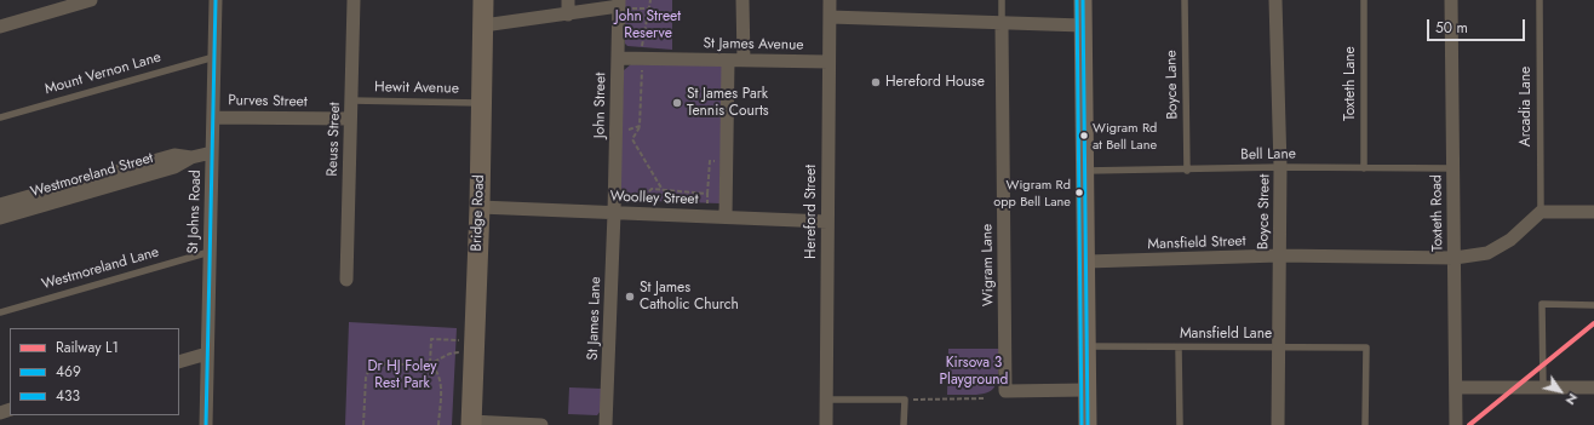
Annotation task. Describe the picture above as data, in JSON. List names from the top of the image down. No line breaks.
{"streets":{"main road":["Bridge Road"],"street":["St James Avenue","Purves Street","John Street","Reuss Street","Westmoreland Street","Woolley Street","St Johns Road","Hereford Street","Boyce Street","Toxteth Road","Mansfield Street","Wigram Lane","St James Lane"],"lane":["Mount Vernon Lane","Toxteth Lane","Boyce Lane","Hewit Avenue","Arcadia Lane","Bell Lane","Westmoreland Lane","Mansfield Lane"]},"crossings":[["St James Avenue","John Street"],["St James Avenue","Hereford Street"],["Mount Vernon Lane","St Johns Road"],["Toxteth Lane","Bell Lane"],["Boyce Lane","Bell Lane"],["Hewit Avenue","Reuss Street"],["Hewit Avenue","Bridge Road"],["Purves Street","Reuss Street"],["Purves Street","St Johns Road"],["John Street","Woolley Street"],["John Street","St James Lane"],["Arcadia Lane","Mansfield Street"],["Bell Lane","Boyce Street"],["Bell Lane","Toxteth Road"],["Westmoreland Street","St Johns Road"],["Woolley Street","Hereford Street"],["Woolley Street","Bridge Road"],["Woolley Street","St James Lane"],["St Johns Road","Westmoreland Lane"],["Boyce Street","Mansfield Street"],["Boyce Street","Mansfield Lane"],["Toxteth Road","Mansfield Street"]],"parks":["John Street Reserve","Kirsova 3 Playground","Dr HJ Foley Rest Park"],"places":["Hereford House","St James Park Tennis Courts","Wigram Rd at Bell Lane","Wigram Rd opp Bell Lane","St James Catholic Church"],"lines":["transit line 469","transit line 433","rail line L1"],"legend":["Railway L1","469","433"],"scale_bar":"50 m","north":"bottom right"}
